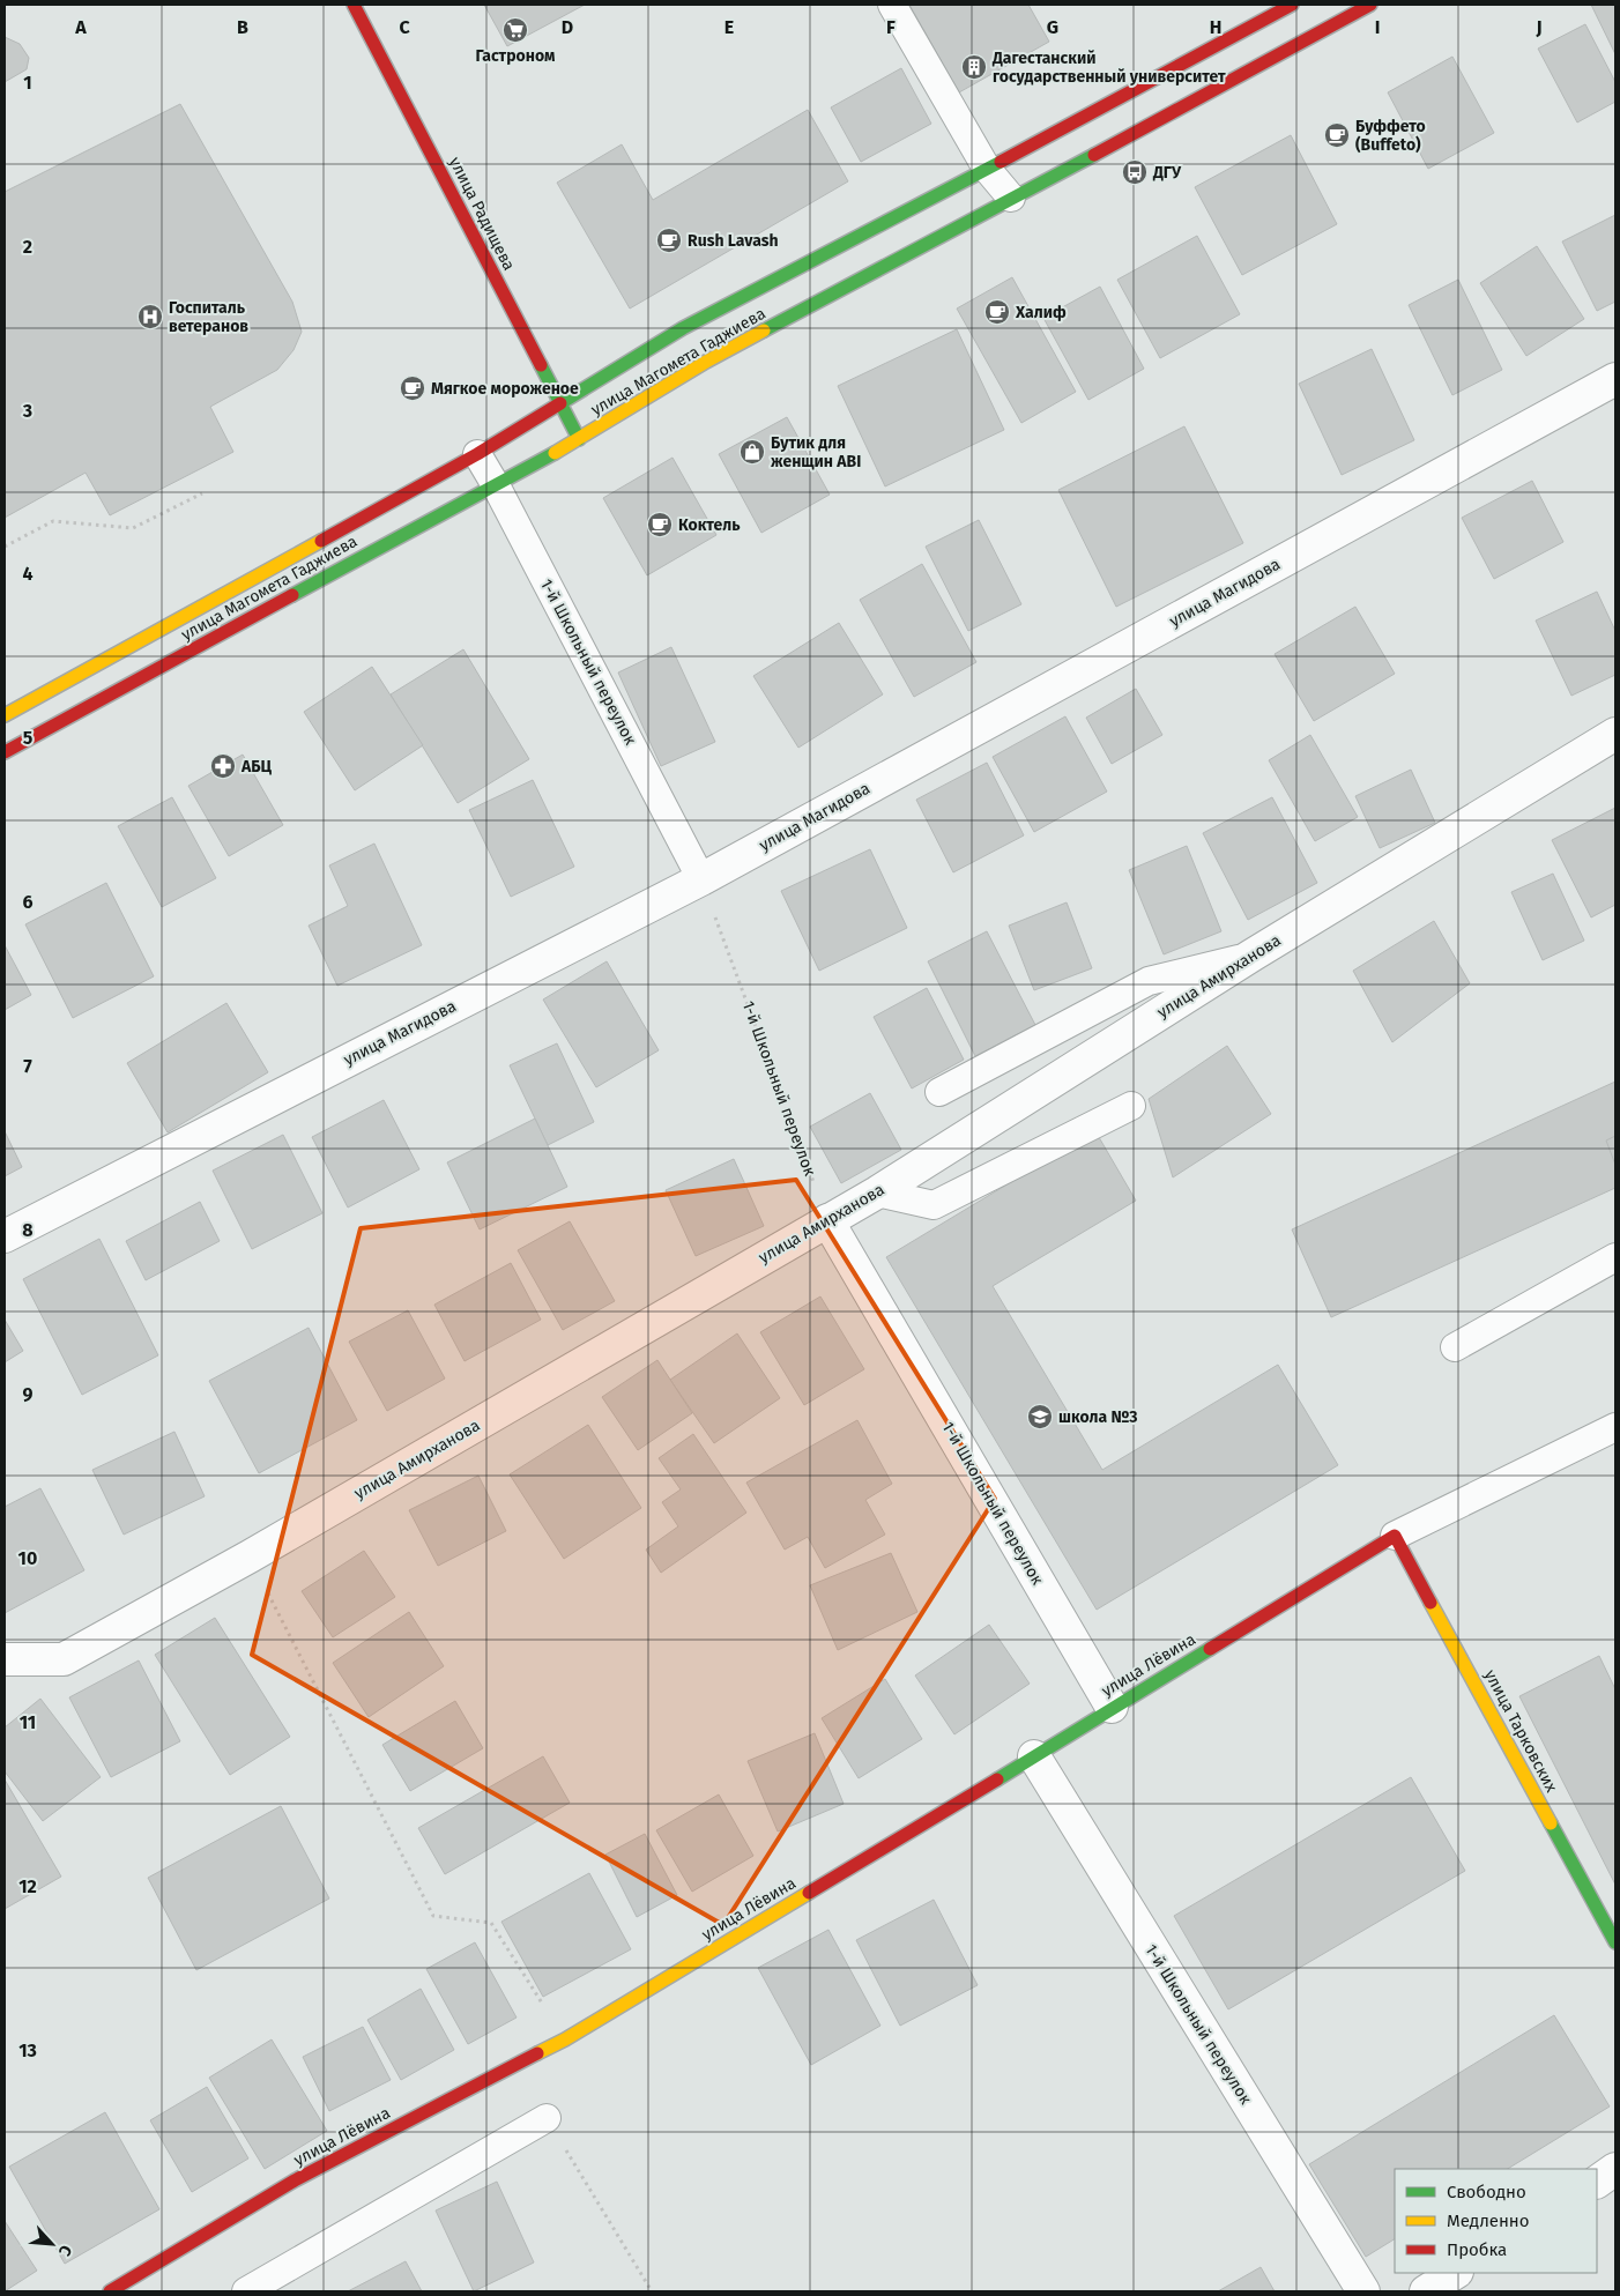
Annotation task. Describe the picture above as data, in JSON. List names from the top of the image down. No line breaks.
{"streets":{"main road":["улица Радищева","улица Магомета Гаджиева","улица Лёвина","улица Тарковских"],"street":["улица Магидова","1-й Школьный переулок","улица Амирханова"]},"crossings":[["улица Радищева","улица Магомета Гаджиева"],["улица Магомета Гаджиева","1-й Школьный переулок"],["улица Магидова","1-й Школьный переулок"],["1-й Школьный переулок","улица Амирханова"],["1-й Школьный переулок","улица Лёвина"],["улица Лёвина","улица Тарковских"]],"places":{"supermarket":["Гастроном"],"building":["Дагестанский государственный университет"],"cafe":["Буффето (Buffeto)","Rush Lavash","Халиф","Мягкое мороженое","Коктель"],"bus stop":["ДГУ"],"hospital":["Госпиталь ветеранов"],"shop":["Бутик для женщин ABI"],"pharmacy":["АБЦ"],"school or university":["школа №3"]},"legend":["Свободно","Медленно","Пробка"],"north":"bottom right","grid":{"columns":["A","B","C","D","E","F","G","H","I","J"],"rows":["1","2","3","4","5","6","7","8","9","10","11","12","13"]}}
